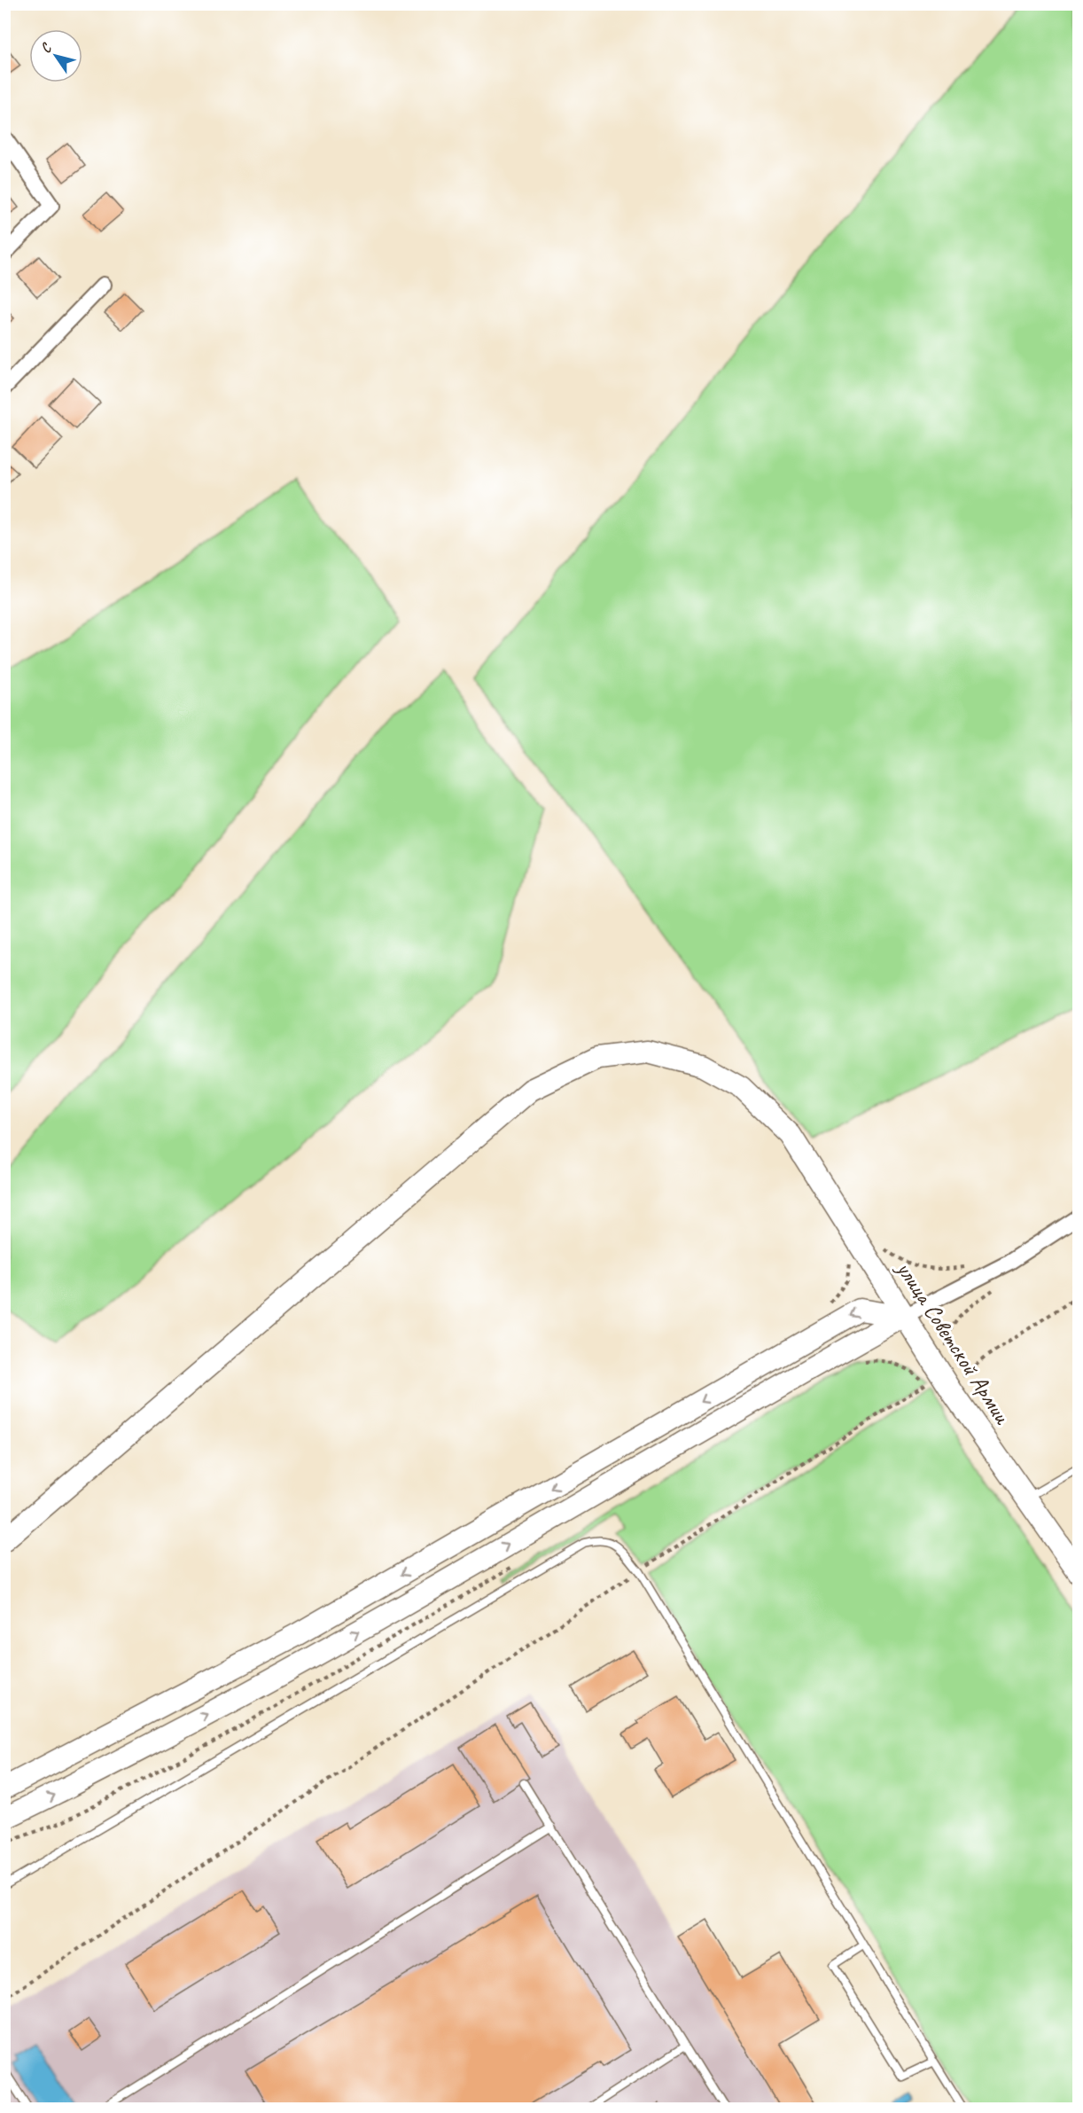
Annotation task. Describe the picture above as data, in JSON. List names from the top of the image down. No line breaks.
{"streets":{"main road":["улица Советской Армии"]},"north":"top left"}
